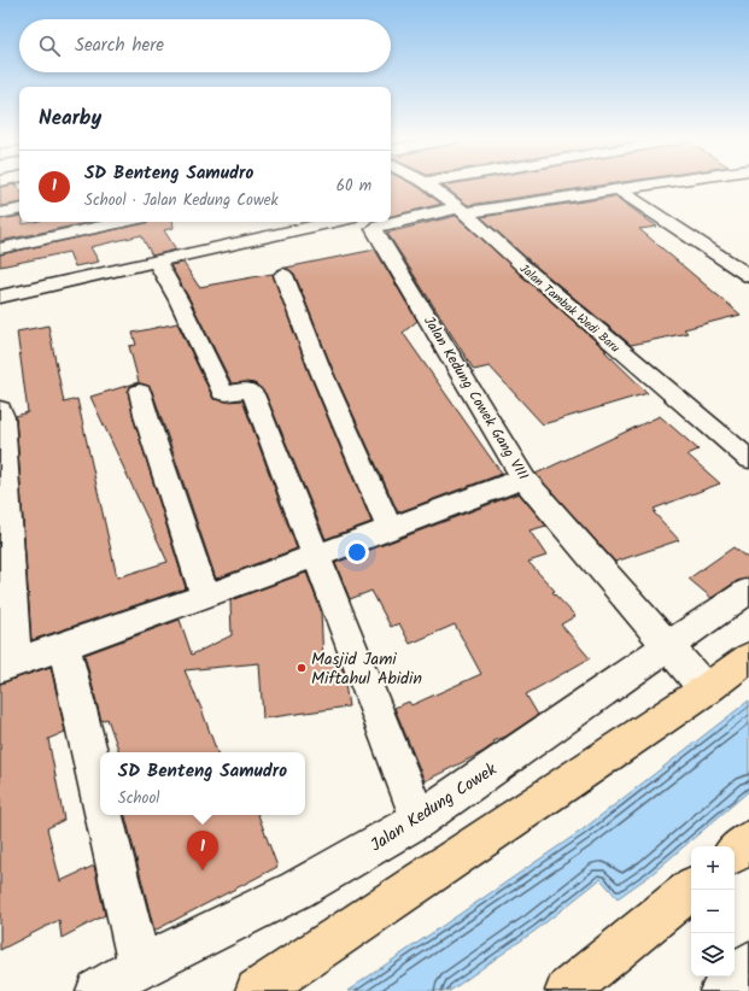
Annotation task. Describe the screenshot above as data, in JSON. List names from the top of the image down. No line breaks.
{"streets":{"street":["Jalan Tambak Wedi Baru","Jalan Kedung Cowek Gang VIII","Jalan Kedung Cowek"]},"crossings":[["Jalan Kedung Cowek Gang VIII","Jalan Kedung Cowek"]],"places":["Masjid Jami Miftahul Abidin"],"page":{"search":"Search here","heading":"Nearby","list":[{"mark":"1","name":"SD Benteng Samudro","note":"School · Jalan Kedung Cowek","value":"60 m"}],"popup":["SD Benteng Samudro","School"],"pins":"1","map_buttons":["+","−"]}}
